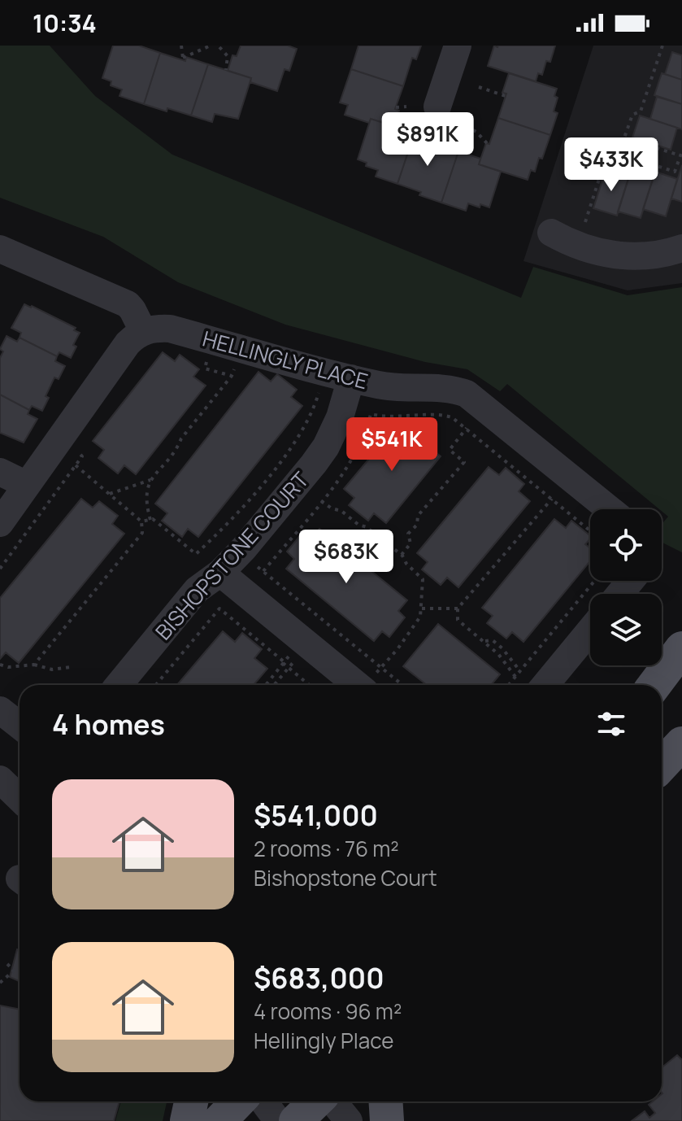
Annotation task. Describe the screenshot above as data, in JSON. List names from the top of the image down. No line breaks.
{"streets":{"street":["HELLINGLY PLACE","BISHOPSTONE COURT"]},"crossings":[["HELLINGLY PLACE","BISHOPSTONE COURT"]],"page":{"status":"10:34","price":["$891K","$433K","$541K","$683K"],"heading":"4 homes","list":[{"name":"$541,000","note":"2 rooms · 76 m² · Bishopstone Court"},{"name":"$683,000","note":"4 rooms · 96 m² · Hellingly Place"}]}}
